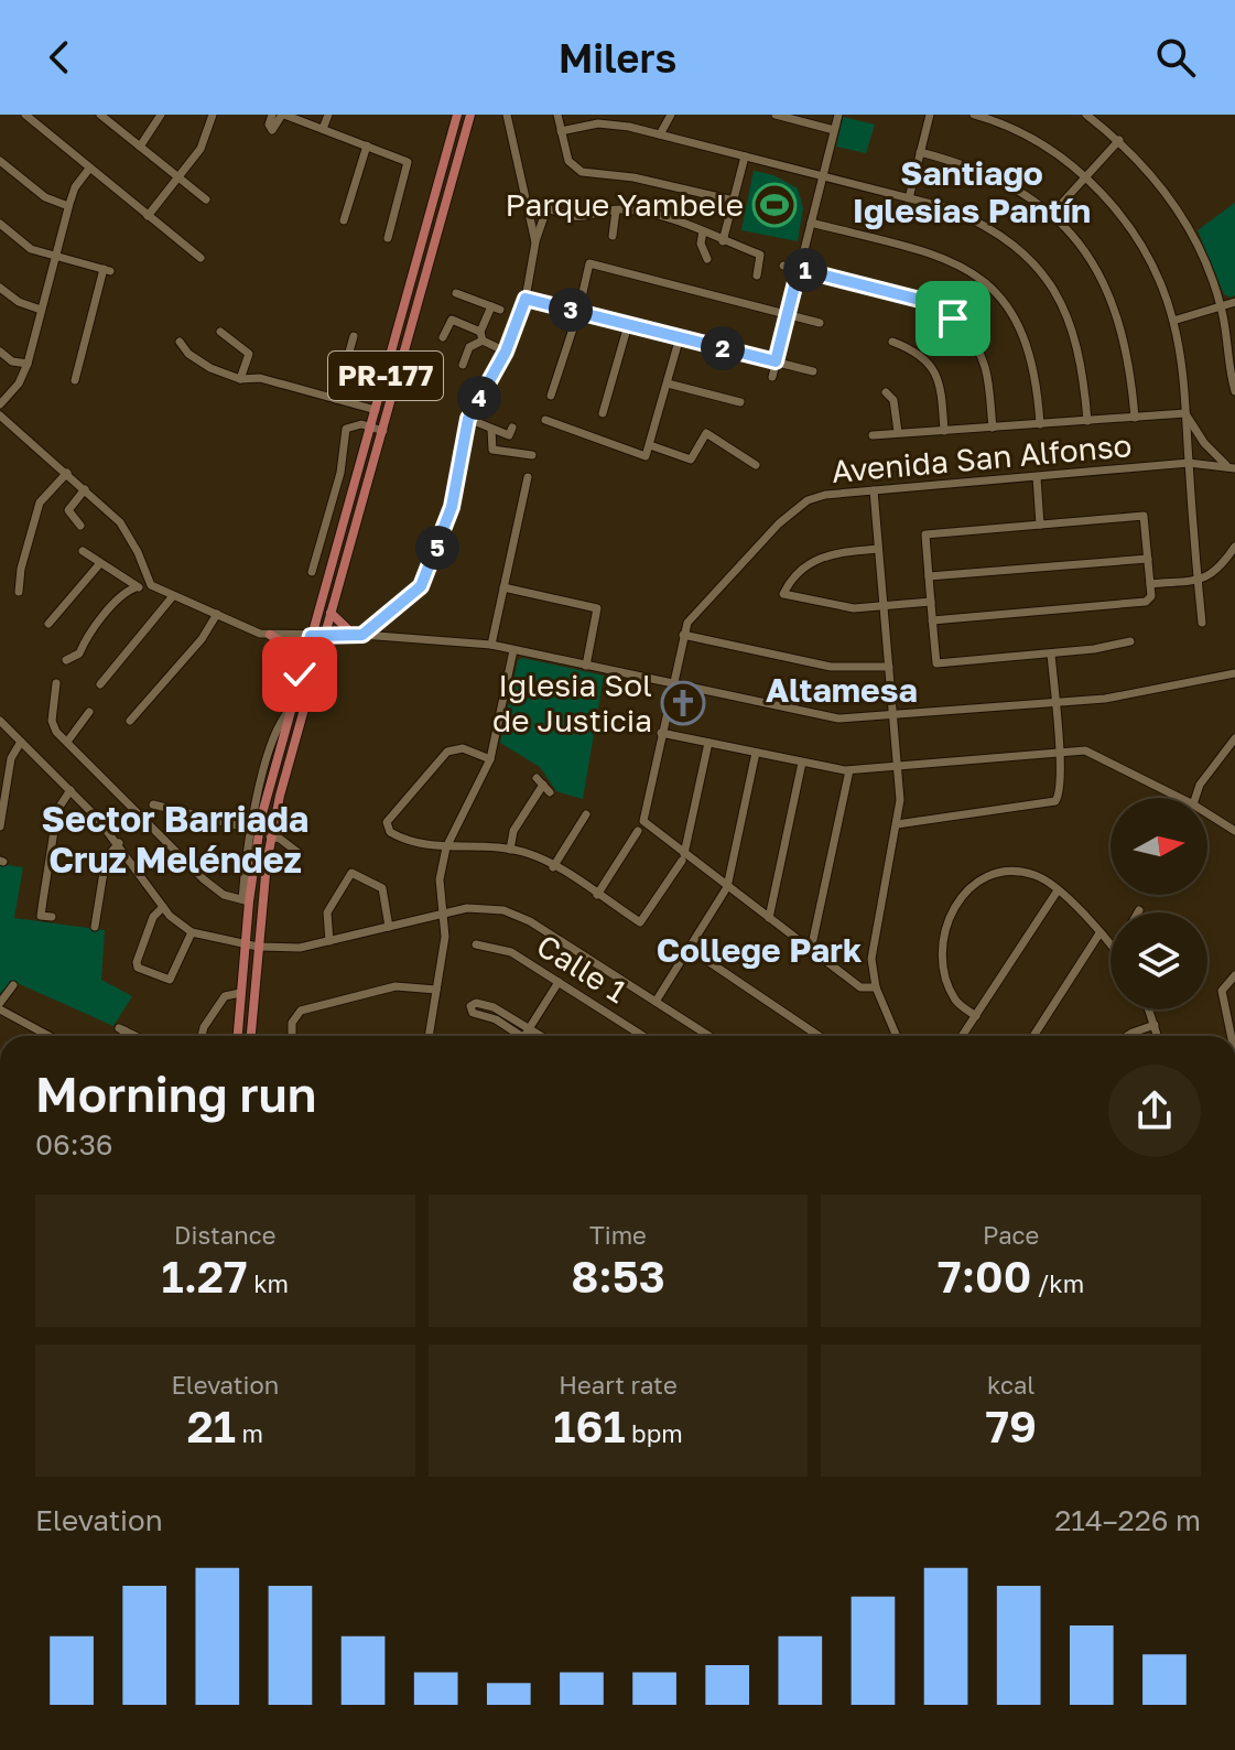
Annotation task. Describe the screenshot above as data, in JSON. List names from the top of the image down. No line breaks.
{"streets":{"main road":["PR-177"],"street":["Avenida San Alfonso","Calle 1"]},"districts":["Santiago Iglesias Pantín","Altamesa","Sector Barriada Cruz Meléndez","College Park"],"places":{"sports":["Parque Yambele"],"church":["Iglesia Sol de Justicia"]},"north":"right","page":{"header":"Milers","pins":["1","3","2","4","5"],"heading":["Morning run","06:36"],"stats":[["Distance","1.27 km"],["Time","8:53"],["Pace","7:00 /km"],["Elevation","21 m"],["Heart rate","161 bpm"],["kcal","79"]],"chart":["Elevation","214–226 m"]}}
